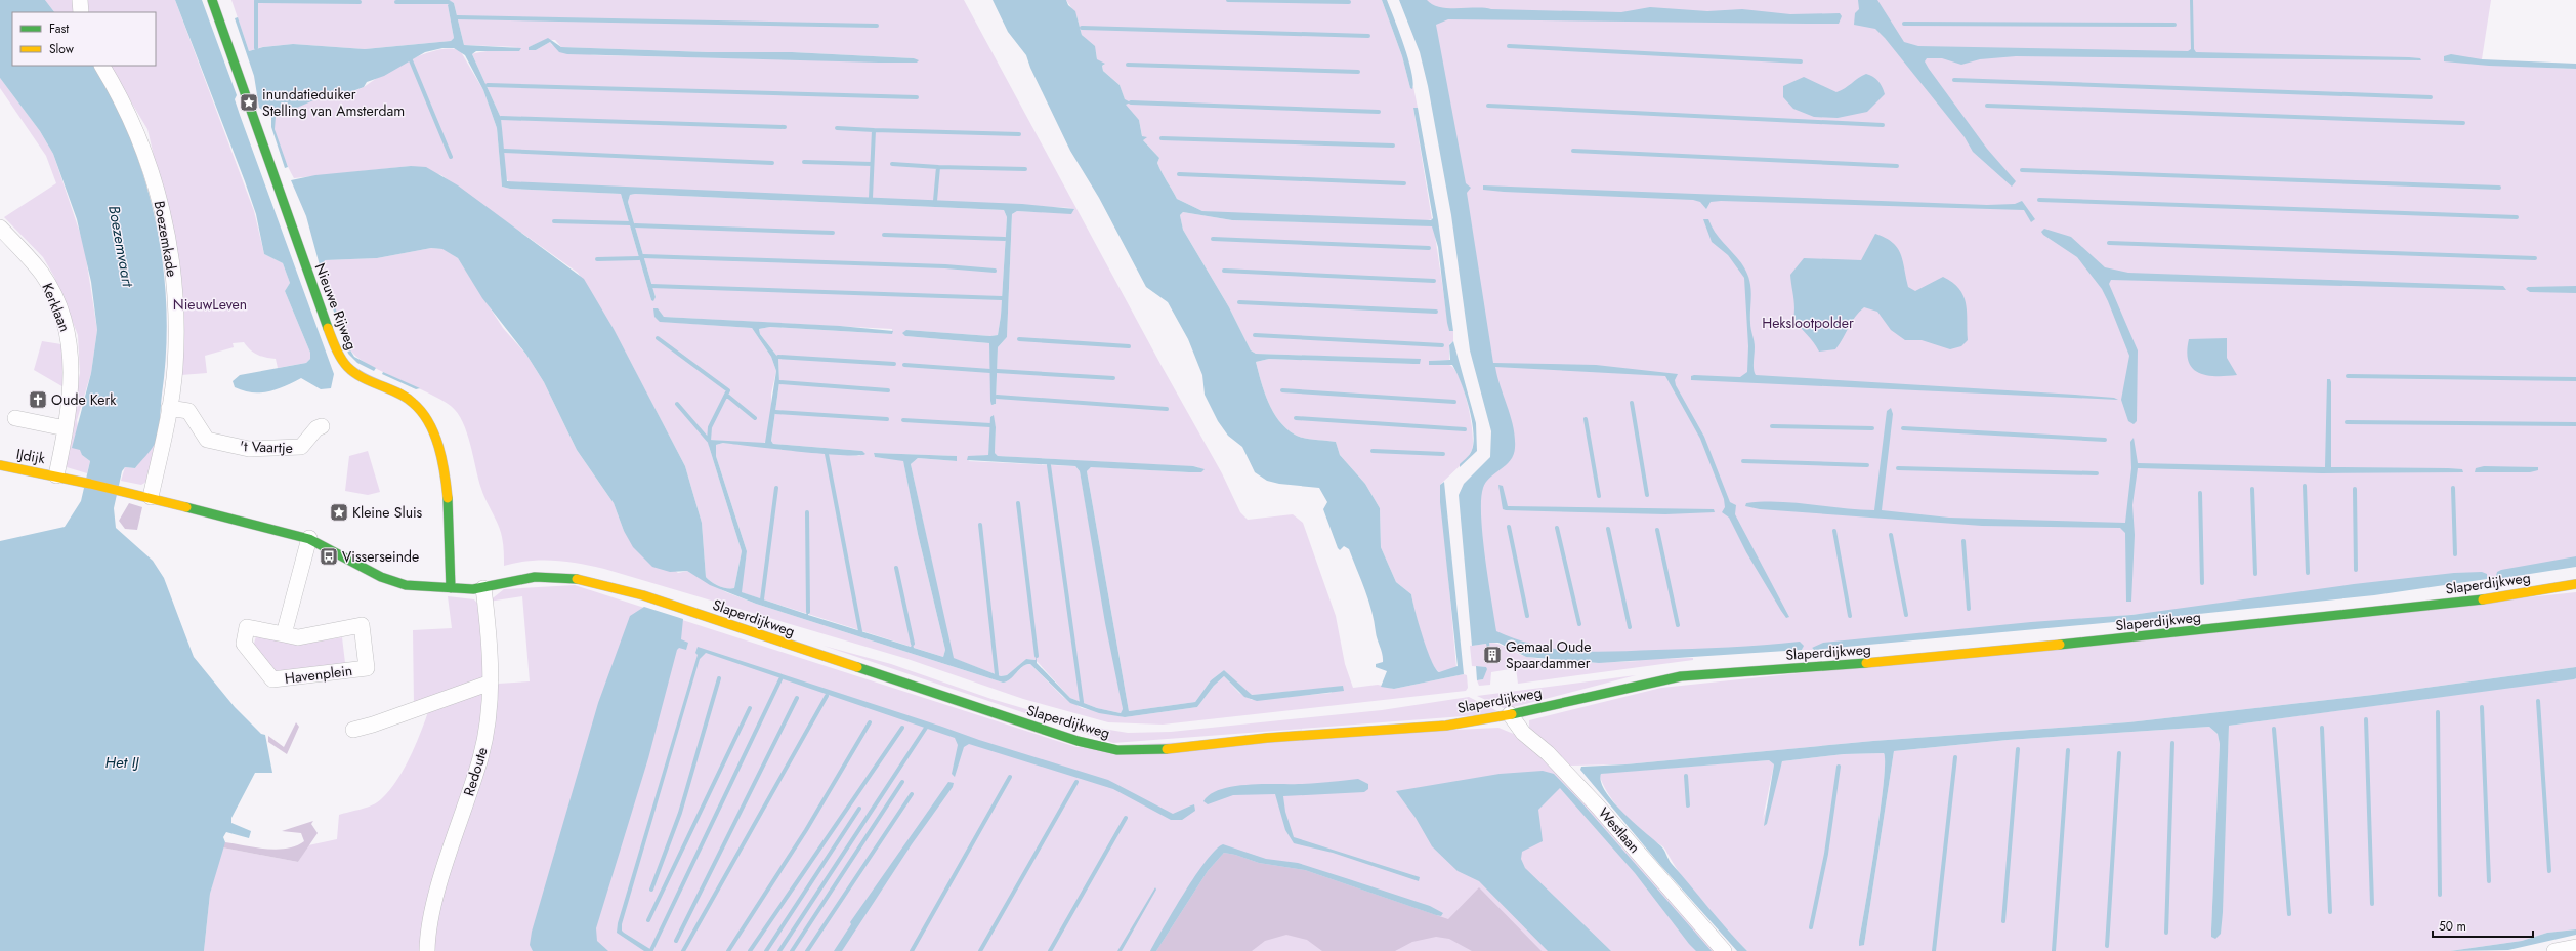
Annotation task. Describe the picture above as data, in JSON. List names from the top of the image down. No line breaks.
{"streets":{"street":["Boezemkade","Nieuwe Rijweg","Kerklaan","'t Vaartje","IJdijk","Slaperdijkweg","Havenplein","Redoute","Westlaan"]},"crossings":[["Boezemkade","'t Vaartje"],["Boezemkade","IJdijk"],["Nieuwe Rijweg","Slaperdijkweg"],["Kerklaan","IJdijk"],["Slaperdijkweg","Redoute"],["Slaperdijkweg","Westlaan"]],"water":["Boezemvaart","Het IJ"],"parks":["NieuwLeven","Hekslootpolder"],"places":{"place":["inundatieduiker Stelling van Amsterdam","Kleine Sluis"],"church":["Oude Kerk"],"bus stop":["Visserseinde"],"building":["Gemaal Oude Spaardammer"]},"legend":["Fast","Slow"],"scale_bar":"50 m"}
